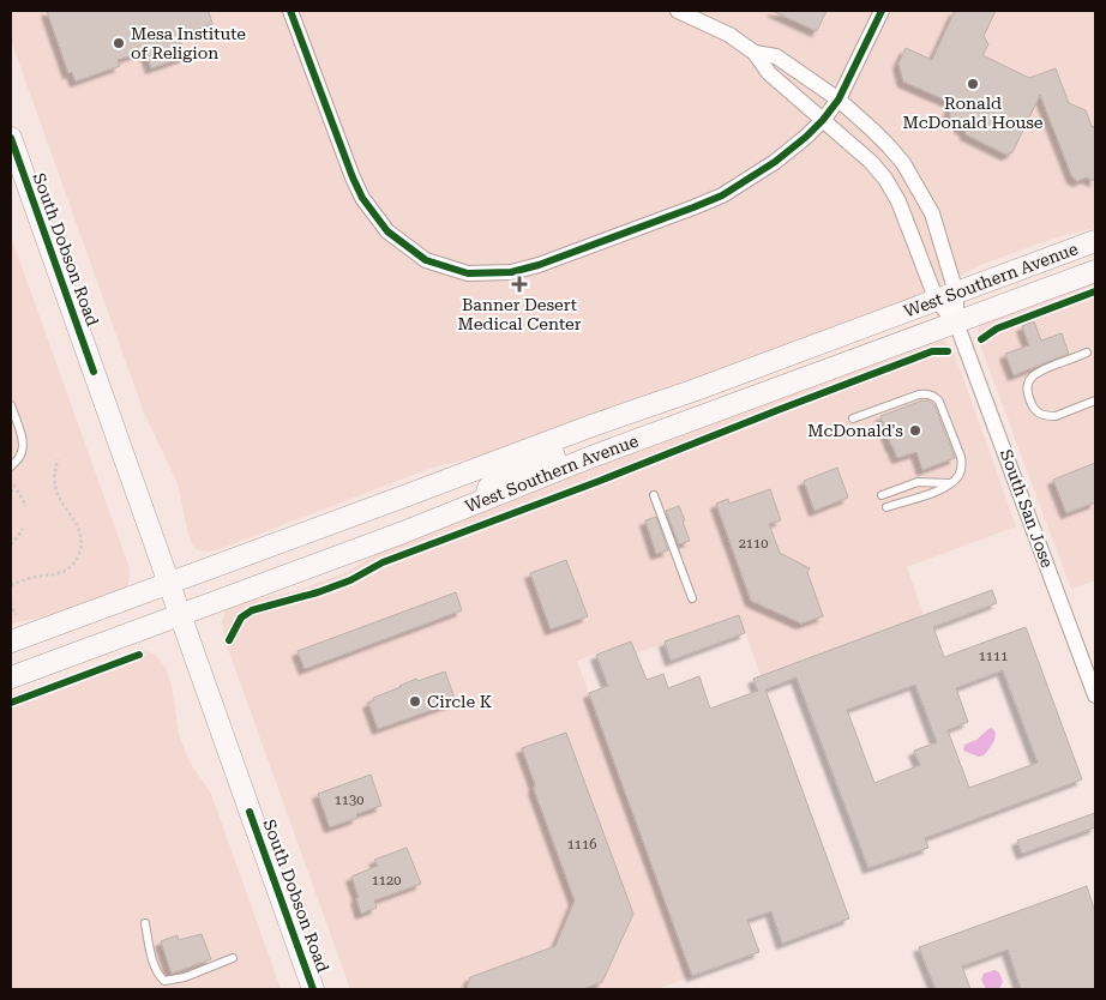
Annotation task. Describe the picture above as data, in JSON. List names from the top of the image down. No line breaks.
{"streets":{"main road":["South Dobson Road","West Southern Avenue"],"street":["South San Jose"]},"crossings":[["South Dobson Road","West Southern Avenue"],["West Southern Avenue","South San Jose"]],"places":{"other":["Mesa Institute of Religion","Ronald McDonald House","McDonald's","Circle K"],"health":["Banner Desert Medical Center"]},"house_numbers":["2110","1111","1130","1116","1120"]}
